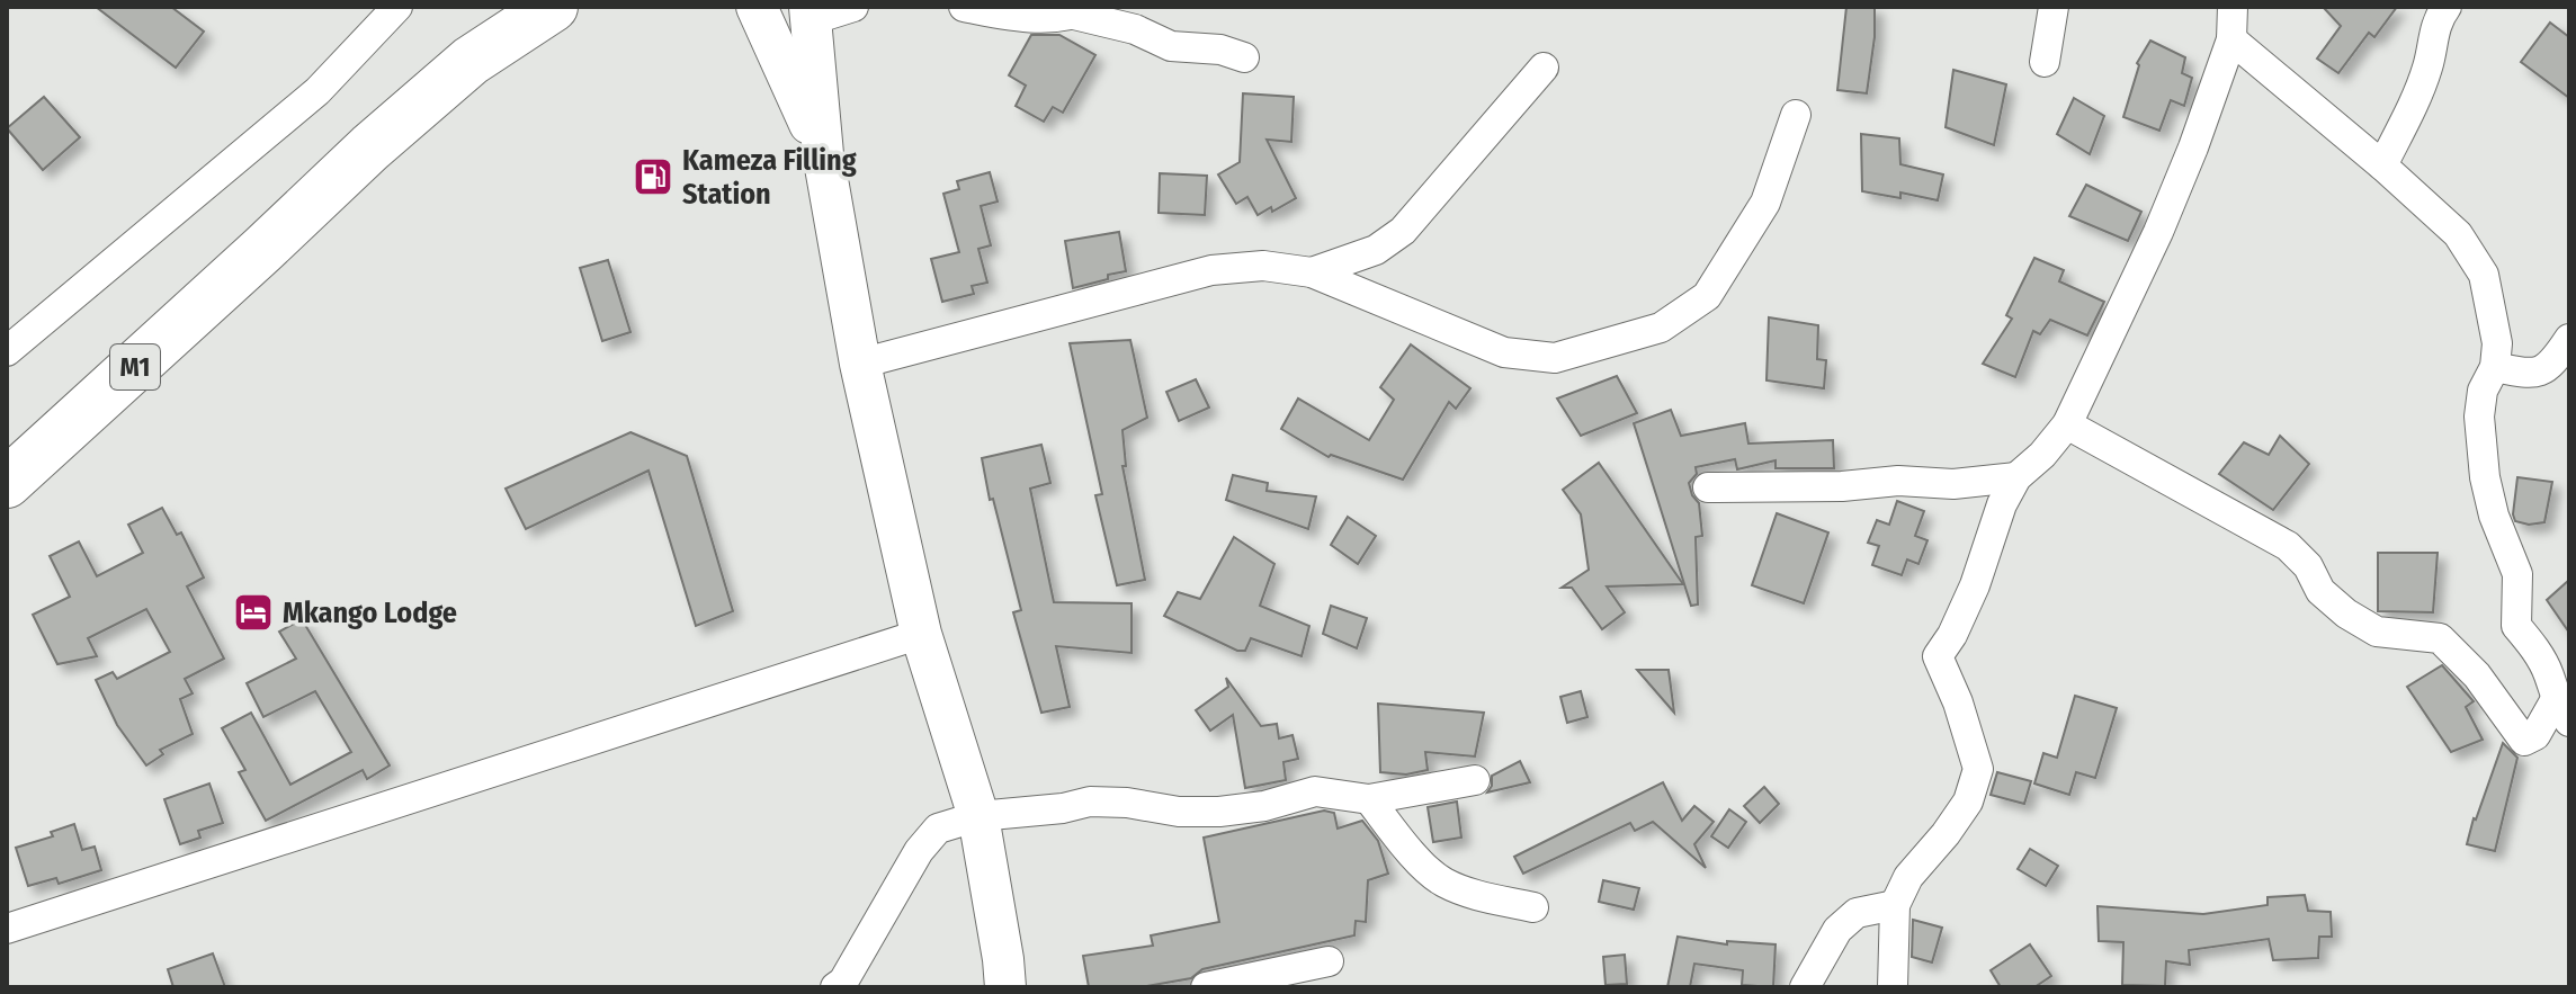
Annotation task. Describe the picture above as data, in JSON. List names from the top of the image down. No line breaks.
{"streets":{"highway":["M1"]},"places":{"fuel station":["Kameza Filling Station"],"hotel":["Mkango Lodge"]}}
